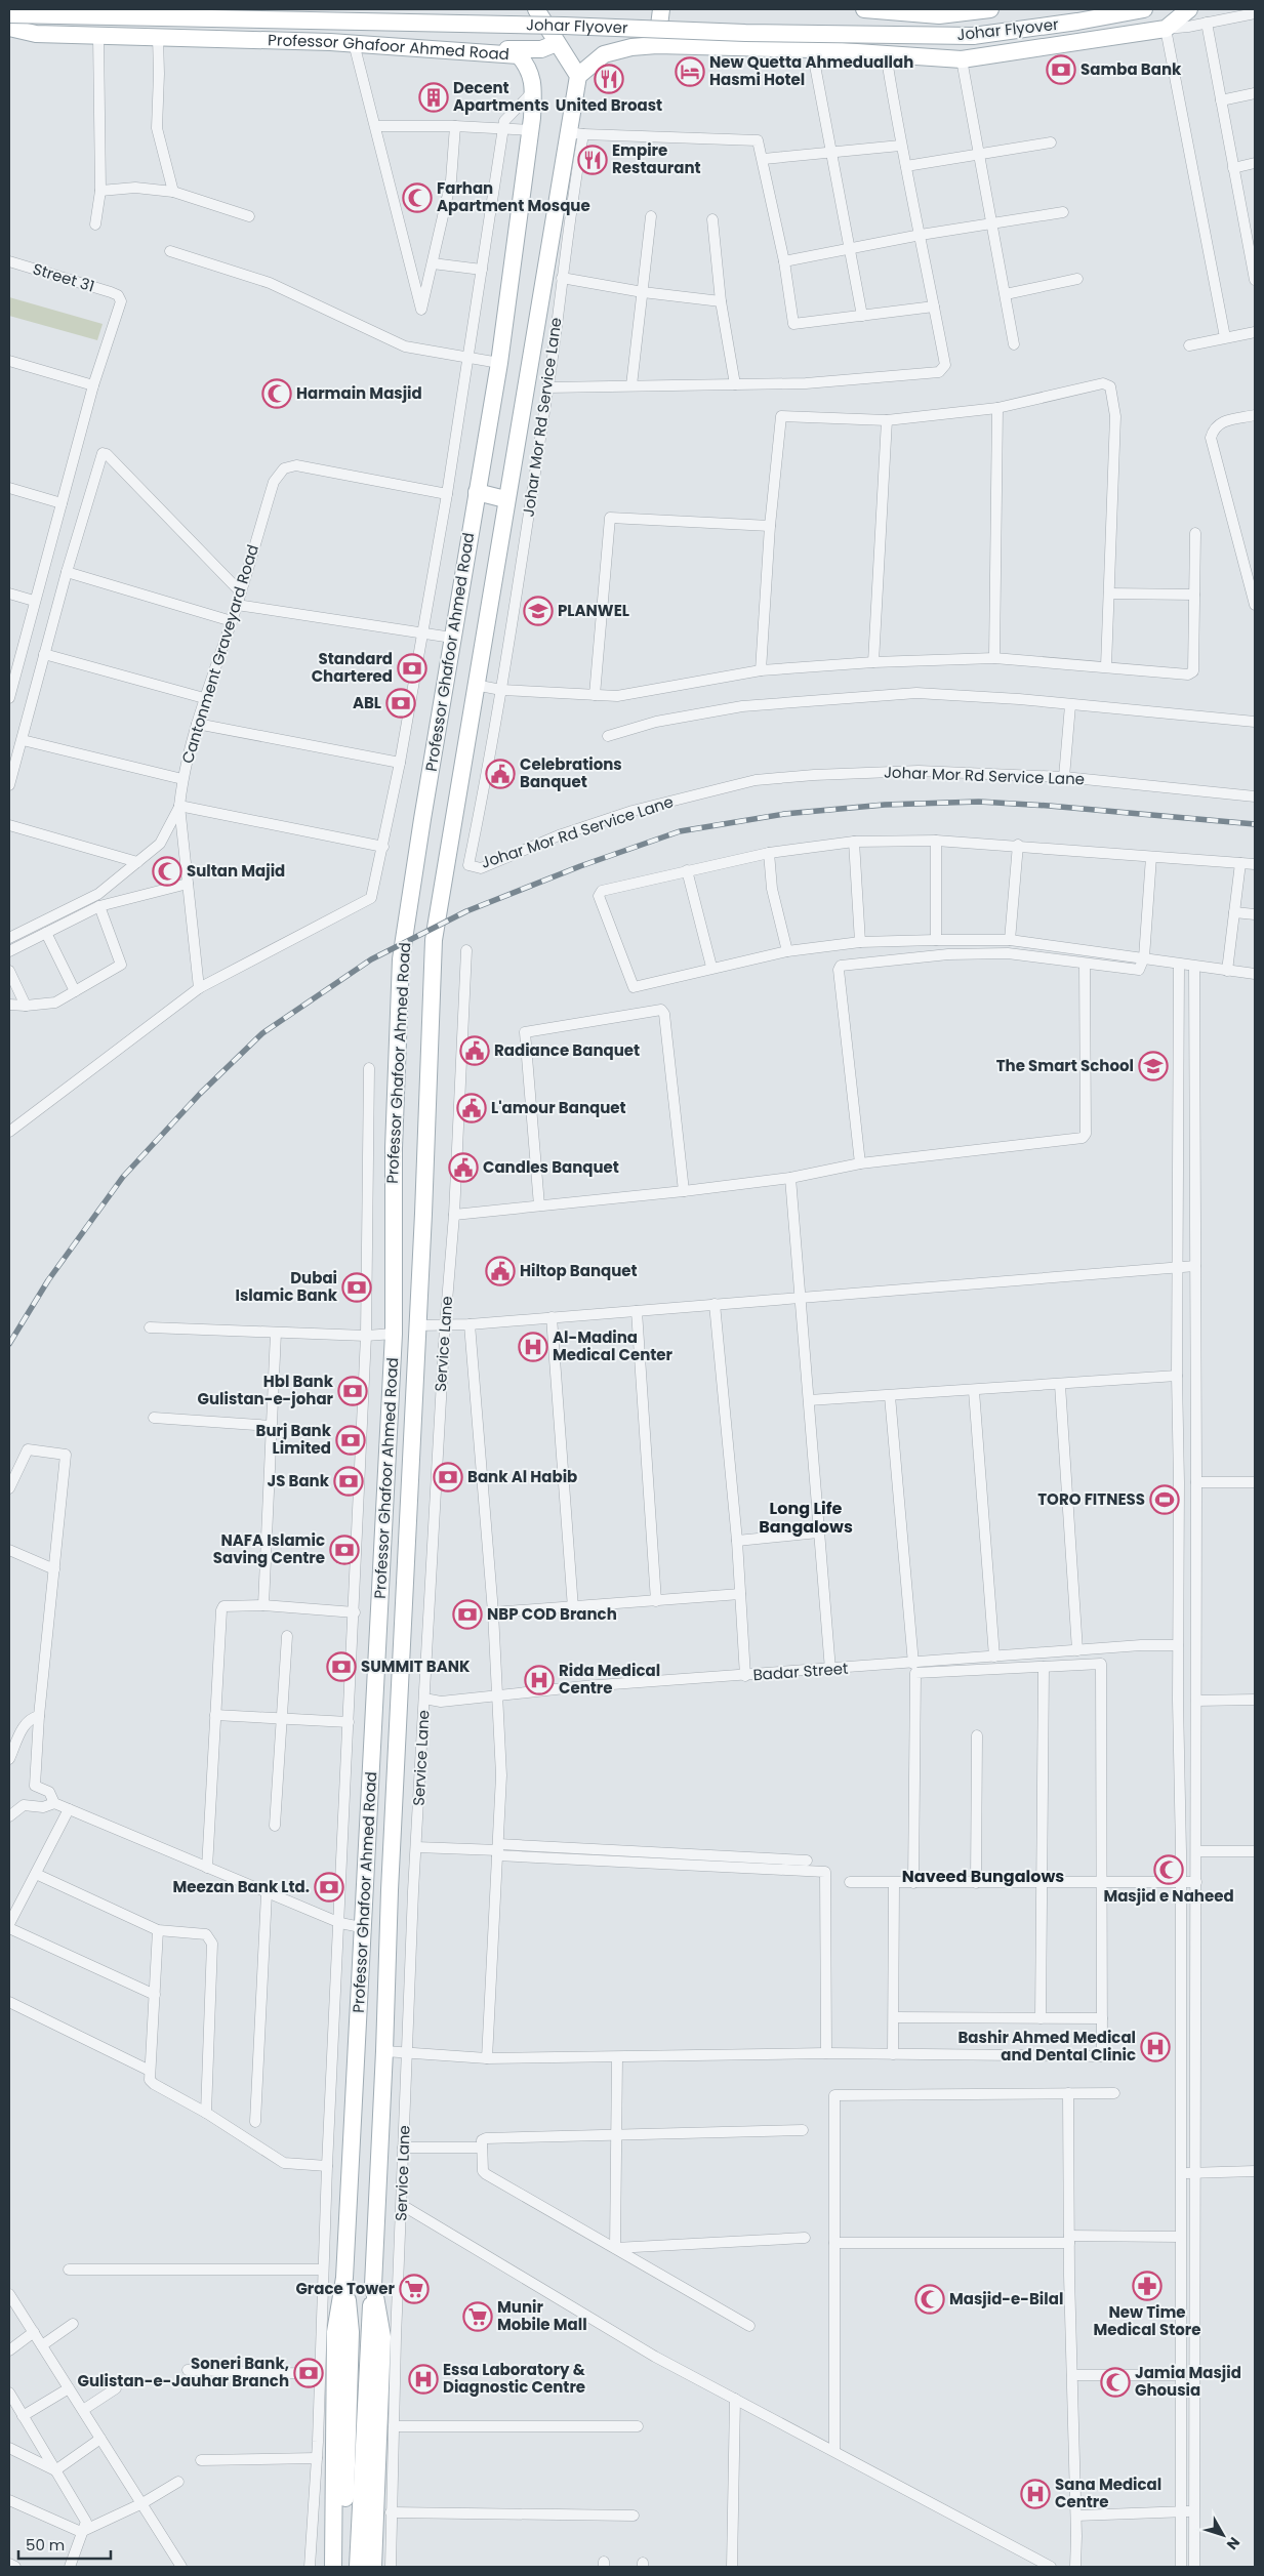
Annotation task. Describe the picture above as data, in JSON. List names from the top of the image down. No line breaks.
{"streets":{"main road":["Johar Flyover","Professor Ghafoor Ahmed Road"],"street":["Street 31","Johar Mor Rd Service Lane","Cantonment Graveyard Road","Service Lane","Badar Street"]},"crossings":[["Service Lane","Badar Street"]],"districts":["Long Life Bangalows","Naveed Bungalows"],"places":{"bank":["Samba Bank","Standard Chartered","ABL","Dubai Islamic Bank","Hbl Bank Gulistan-e-johar","Burj Bank Limited","Bank Al Habib","JS Bank","NAFA Islamic Saving Centre","NBP COD Branch","SUMMIT BANK","Meezan Bank Ltd.","Soneri Bank, Gulistan-e-Jauhar Branch"],"hotel":["New Quetta Ahmeduallah Hasmi Hotel"],"restaurant":["United Broast","Empire Restaurant"],"building":["Decent Apartments"],"mosque":["Farhan Apartment Mosque","Harmain Masjid","Sultan Majid","Masjid e Naheed","Masjid-e-Bilal","Jamia Masjid Ghousia"],"school or university":["PLANWEL","The Smart School"],"public building":["Celebrations Banquet","Radiance Banquet","L'amour Banquet","Candles Banquet","Hiltop Banquet"],"hospital":["Al-Madina Medical Center","Rida Medical Centre","Bashir Ahmed Medical and Dental Clinic","Essa Laboratory & Diagnostic Centre","Sana Medical Centre"],"sports":["TORO FITNESS"],"pharmacy":["New Time Medical Store"],"supermarket":["Grace Tower","Munir Mobile Mall"]},"scale_bar":"50 m","north":"bottom right"}
